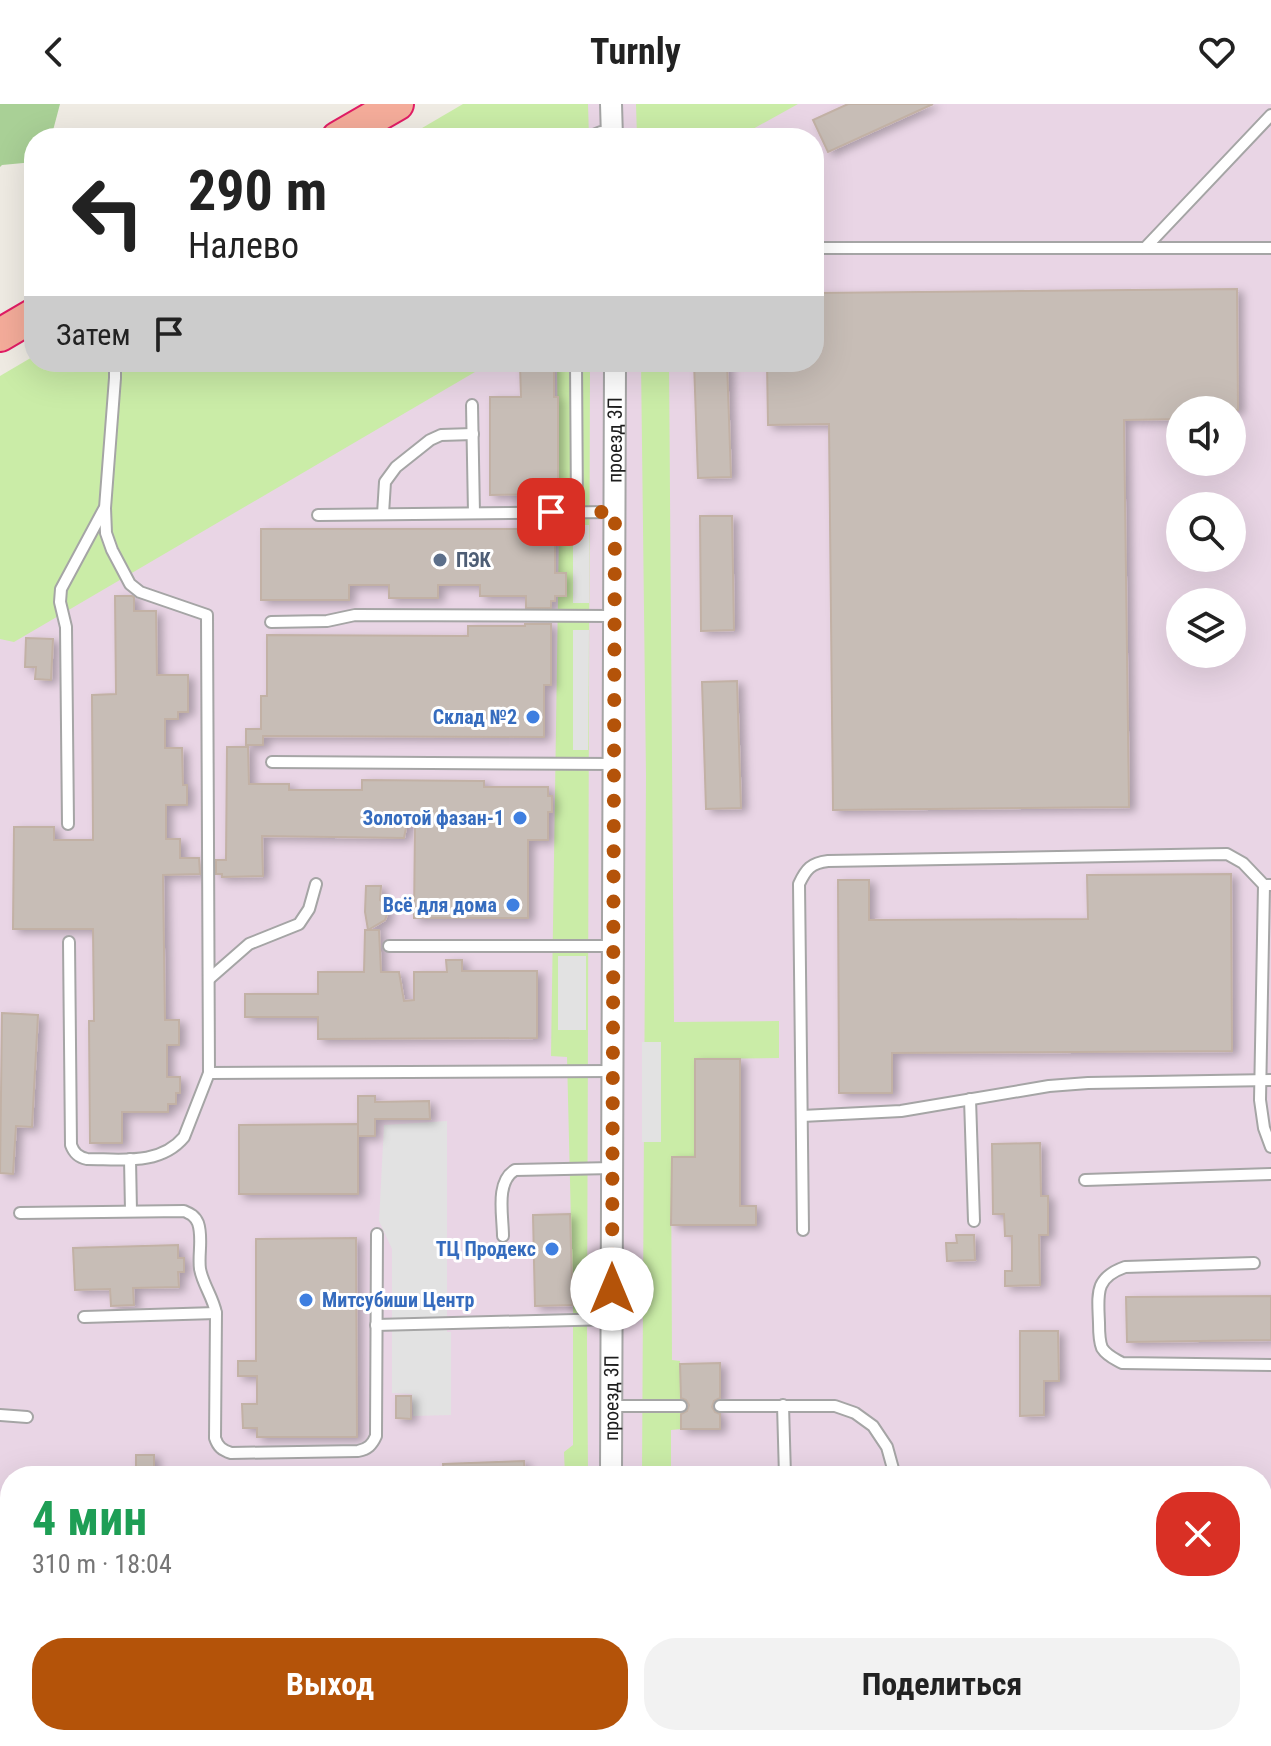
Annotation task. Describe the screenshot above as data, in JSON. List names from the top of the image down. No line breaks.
{"streets":{"street":["проезд 3П"]},"places":["ПЭК","Склад №2","Золотой фазан-1","Всё для дома","ТЦ Продекс","Митсубиши Центр"],"page":{"header":"Turnly","turn":["290 m","Налево"],"then":"Затем","heading":["4 мин","310 m · 18:04"],"buttons":["Выход","Поделиться"]}}
